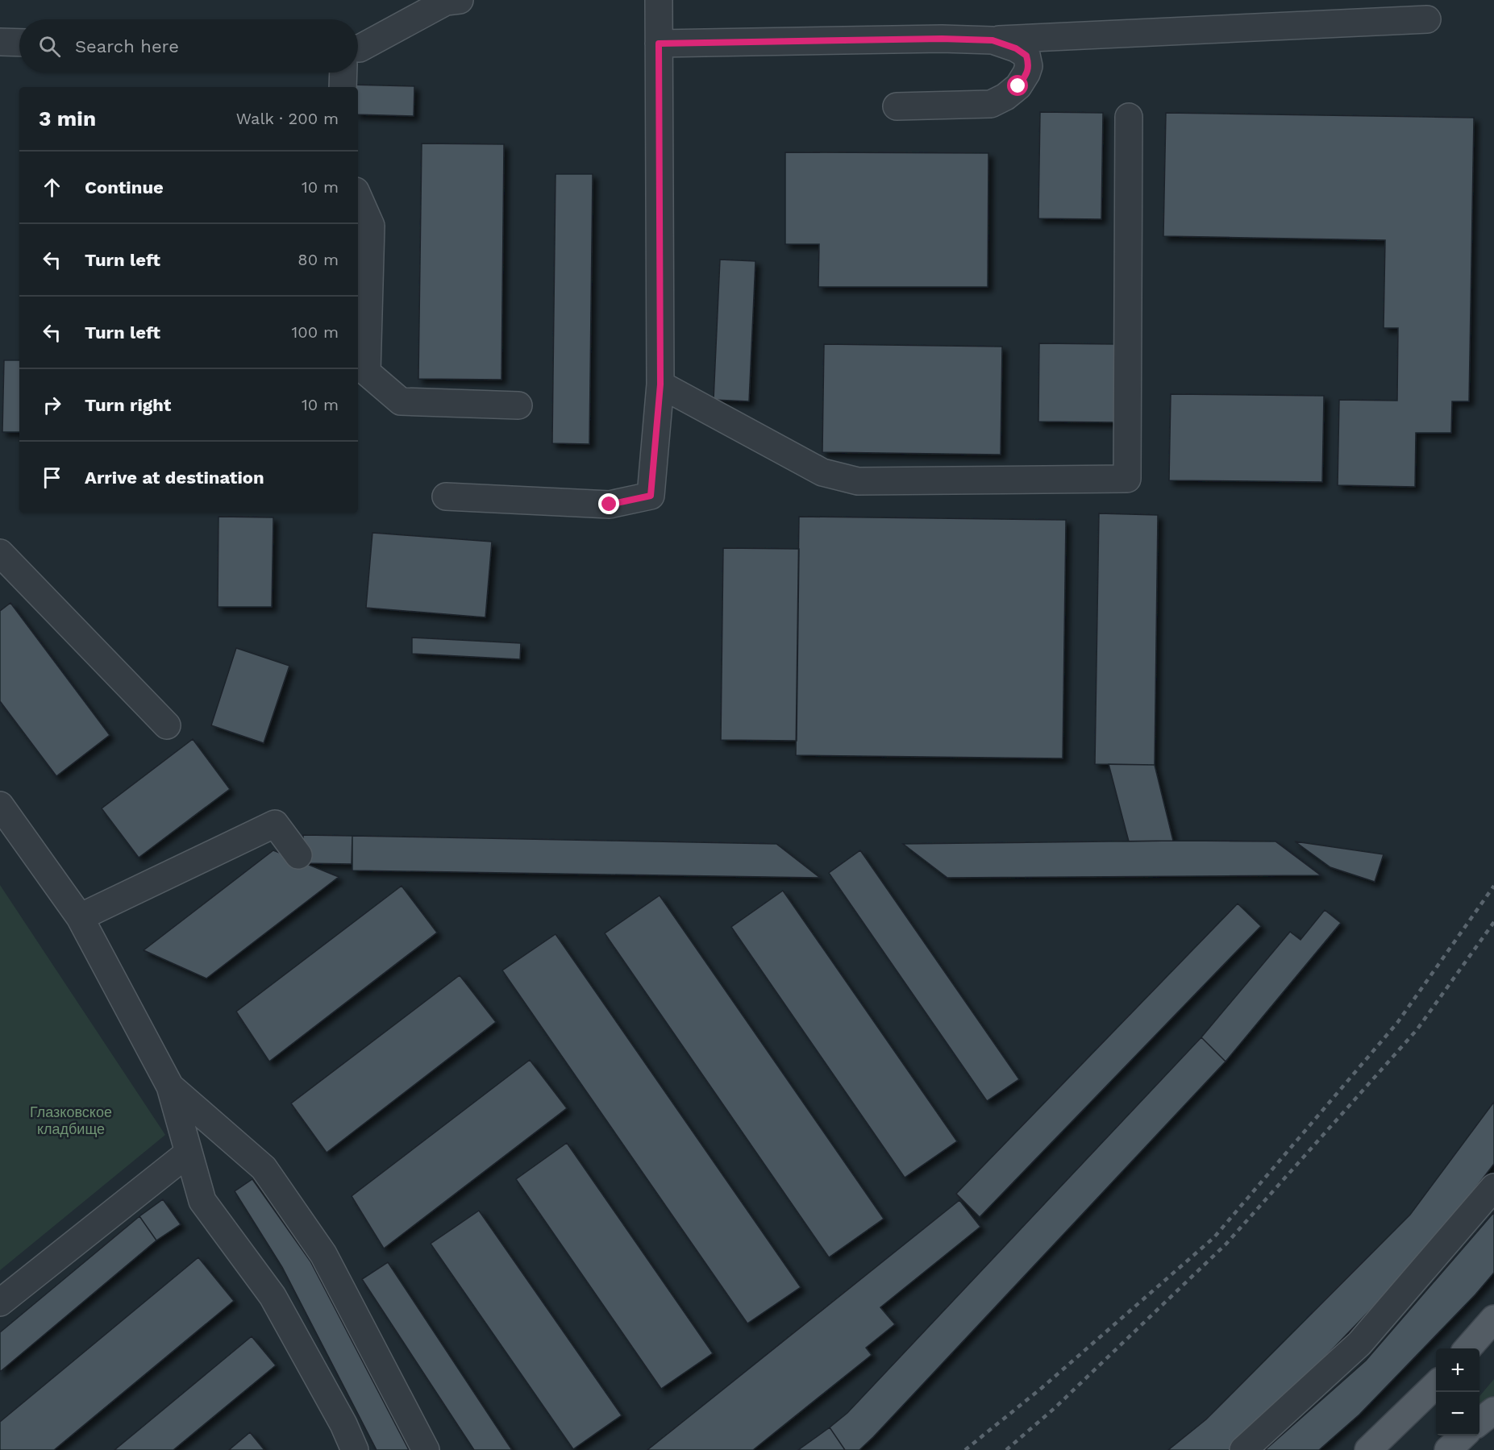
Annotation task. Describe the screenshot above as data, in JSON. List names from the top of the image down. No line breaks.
{"parks":["Глазковское кладбище"],"page":{"search":"Search here","heading":["3 min","Walk · 200 m"],"list":[["Continue","10 m"],["Turn left","80 m"],["Turn left","100 m"],["Turn right","10 m"],"Arrive at destination"],"map_buttons":["+","−"]}}
